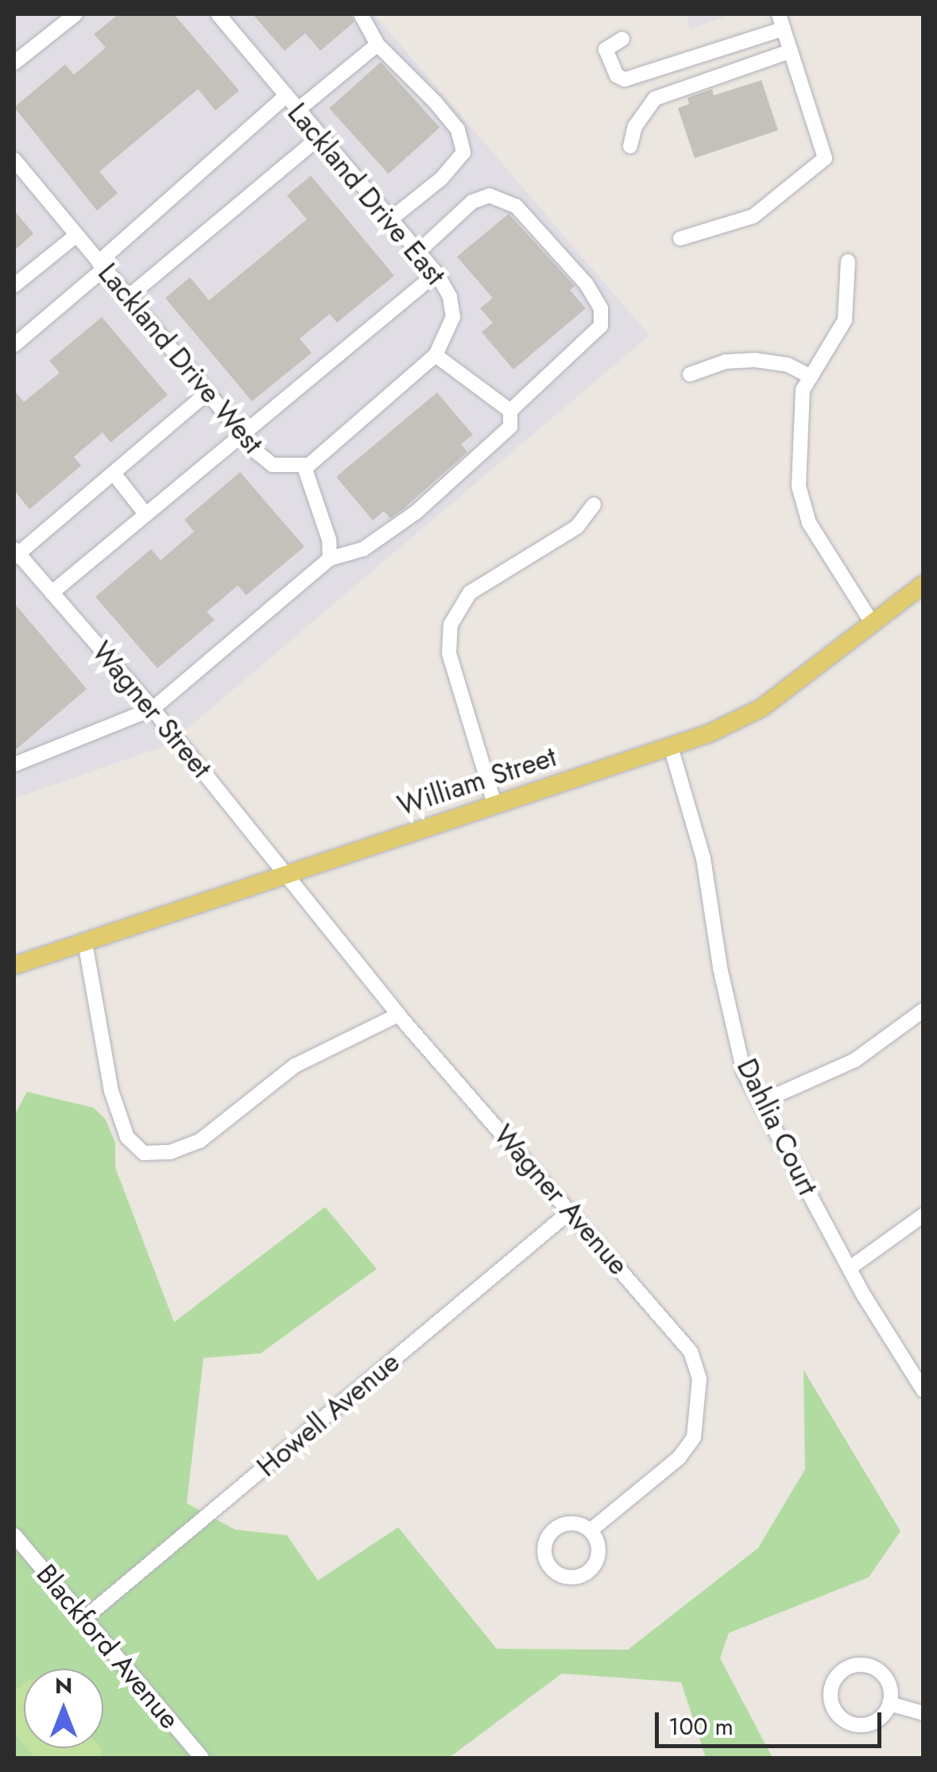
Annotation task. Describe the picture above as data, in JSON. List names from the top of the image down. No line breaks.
{"streets":{"main road":["William Street"],"street":["Lackland Drive East","Lackland Drive West","Wagner Street","Dahlia Court","Wagner Avenue","Howell Avenue","Blackford Avenue"]},"crossings":[["Lackland Drive East","Lackland Drive West"],["Wagner Street","William Street"],["Wagner Street","Wagner Avenue"],["William Street","Dahlia Court"],["William Street","Wagner Avenue"],["Wagner Avenue","Howell Avenue"],["Howell Avenue","Blackford Avenue"]],"scale_bar":"100 m","north":"top"}
